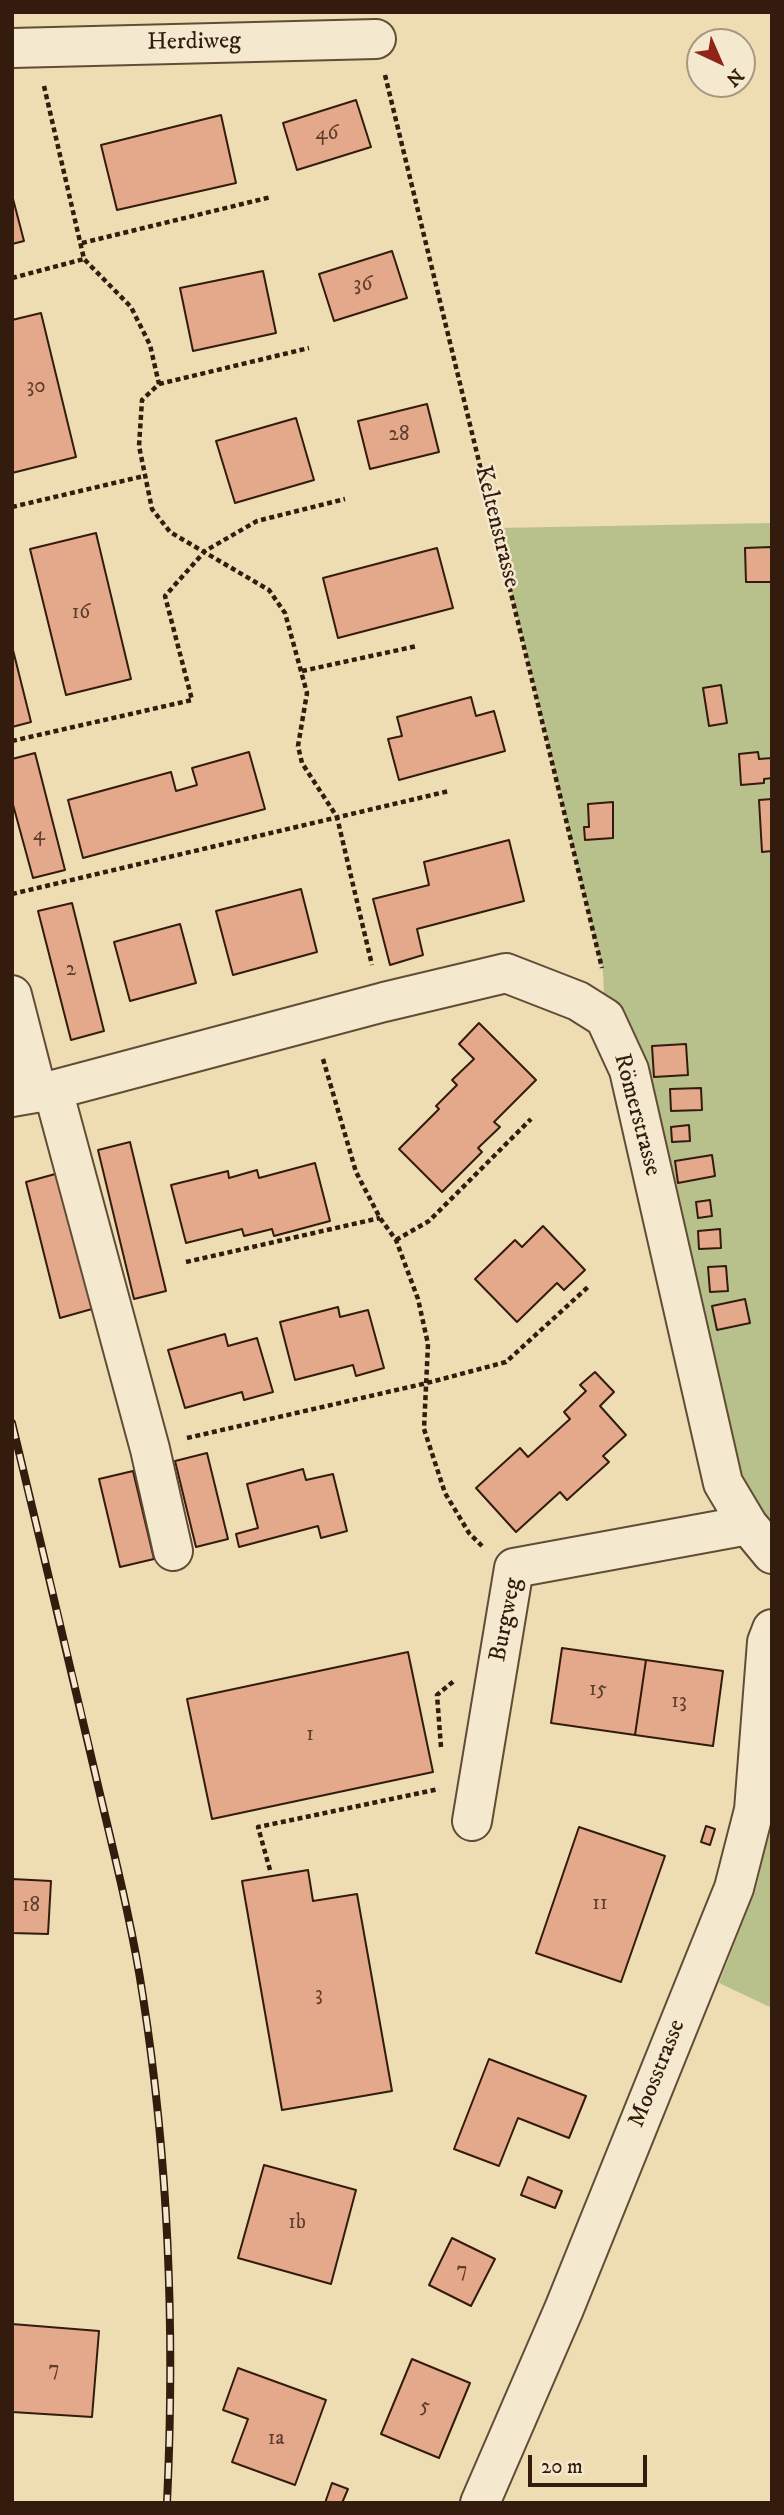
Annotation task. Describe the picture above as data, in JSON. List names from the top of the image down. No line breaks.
{"streets":{"street":["Herdiweg","Römerstrasse","Burgweg","Moosstrasse"],"path":["Keltenstrasse"]},"crossings":[["Herdiweg","Keltenstrasse"],["Keltenstrasse","Römerstrasse"],["Römerstrasse","Burgweg"]],"house_numbers":["46","36","30","28","16","4","2","15","13","1","11","18","3","1b","7","7","5","1a"],"scale_bar":"20 m","north":"bottom right"}
